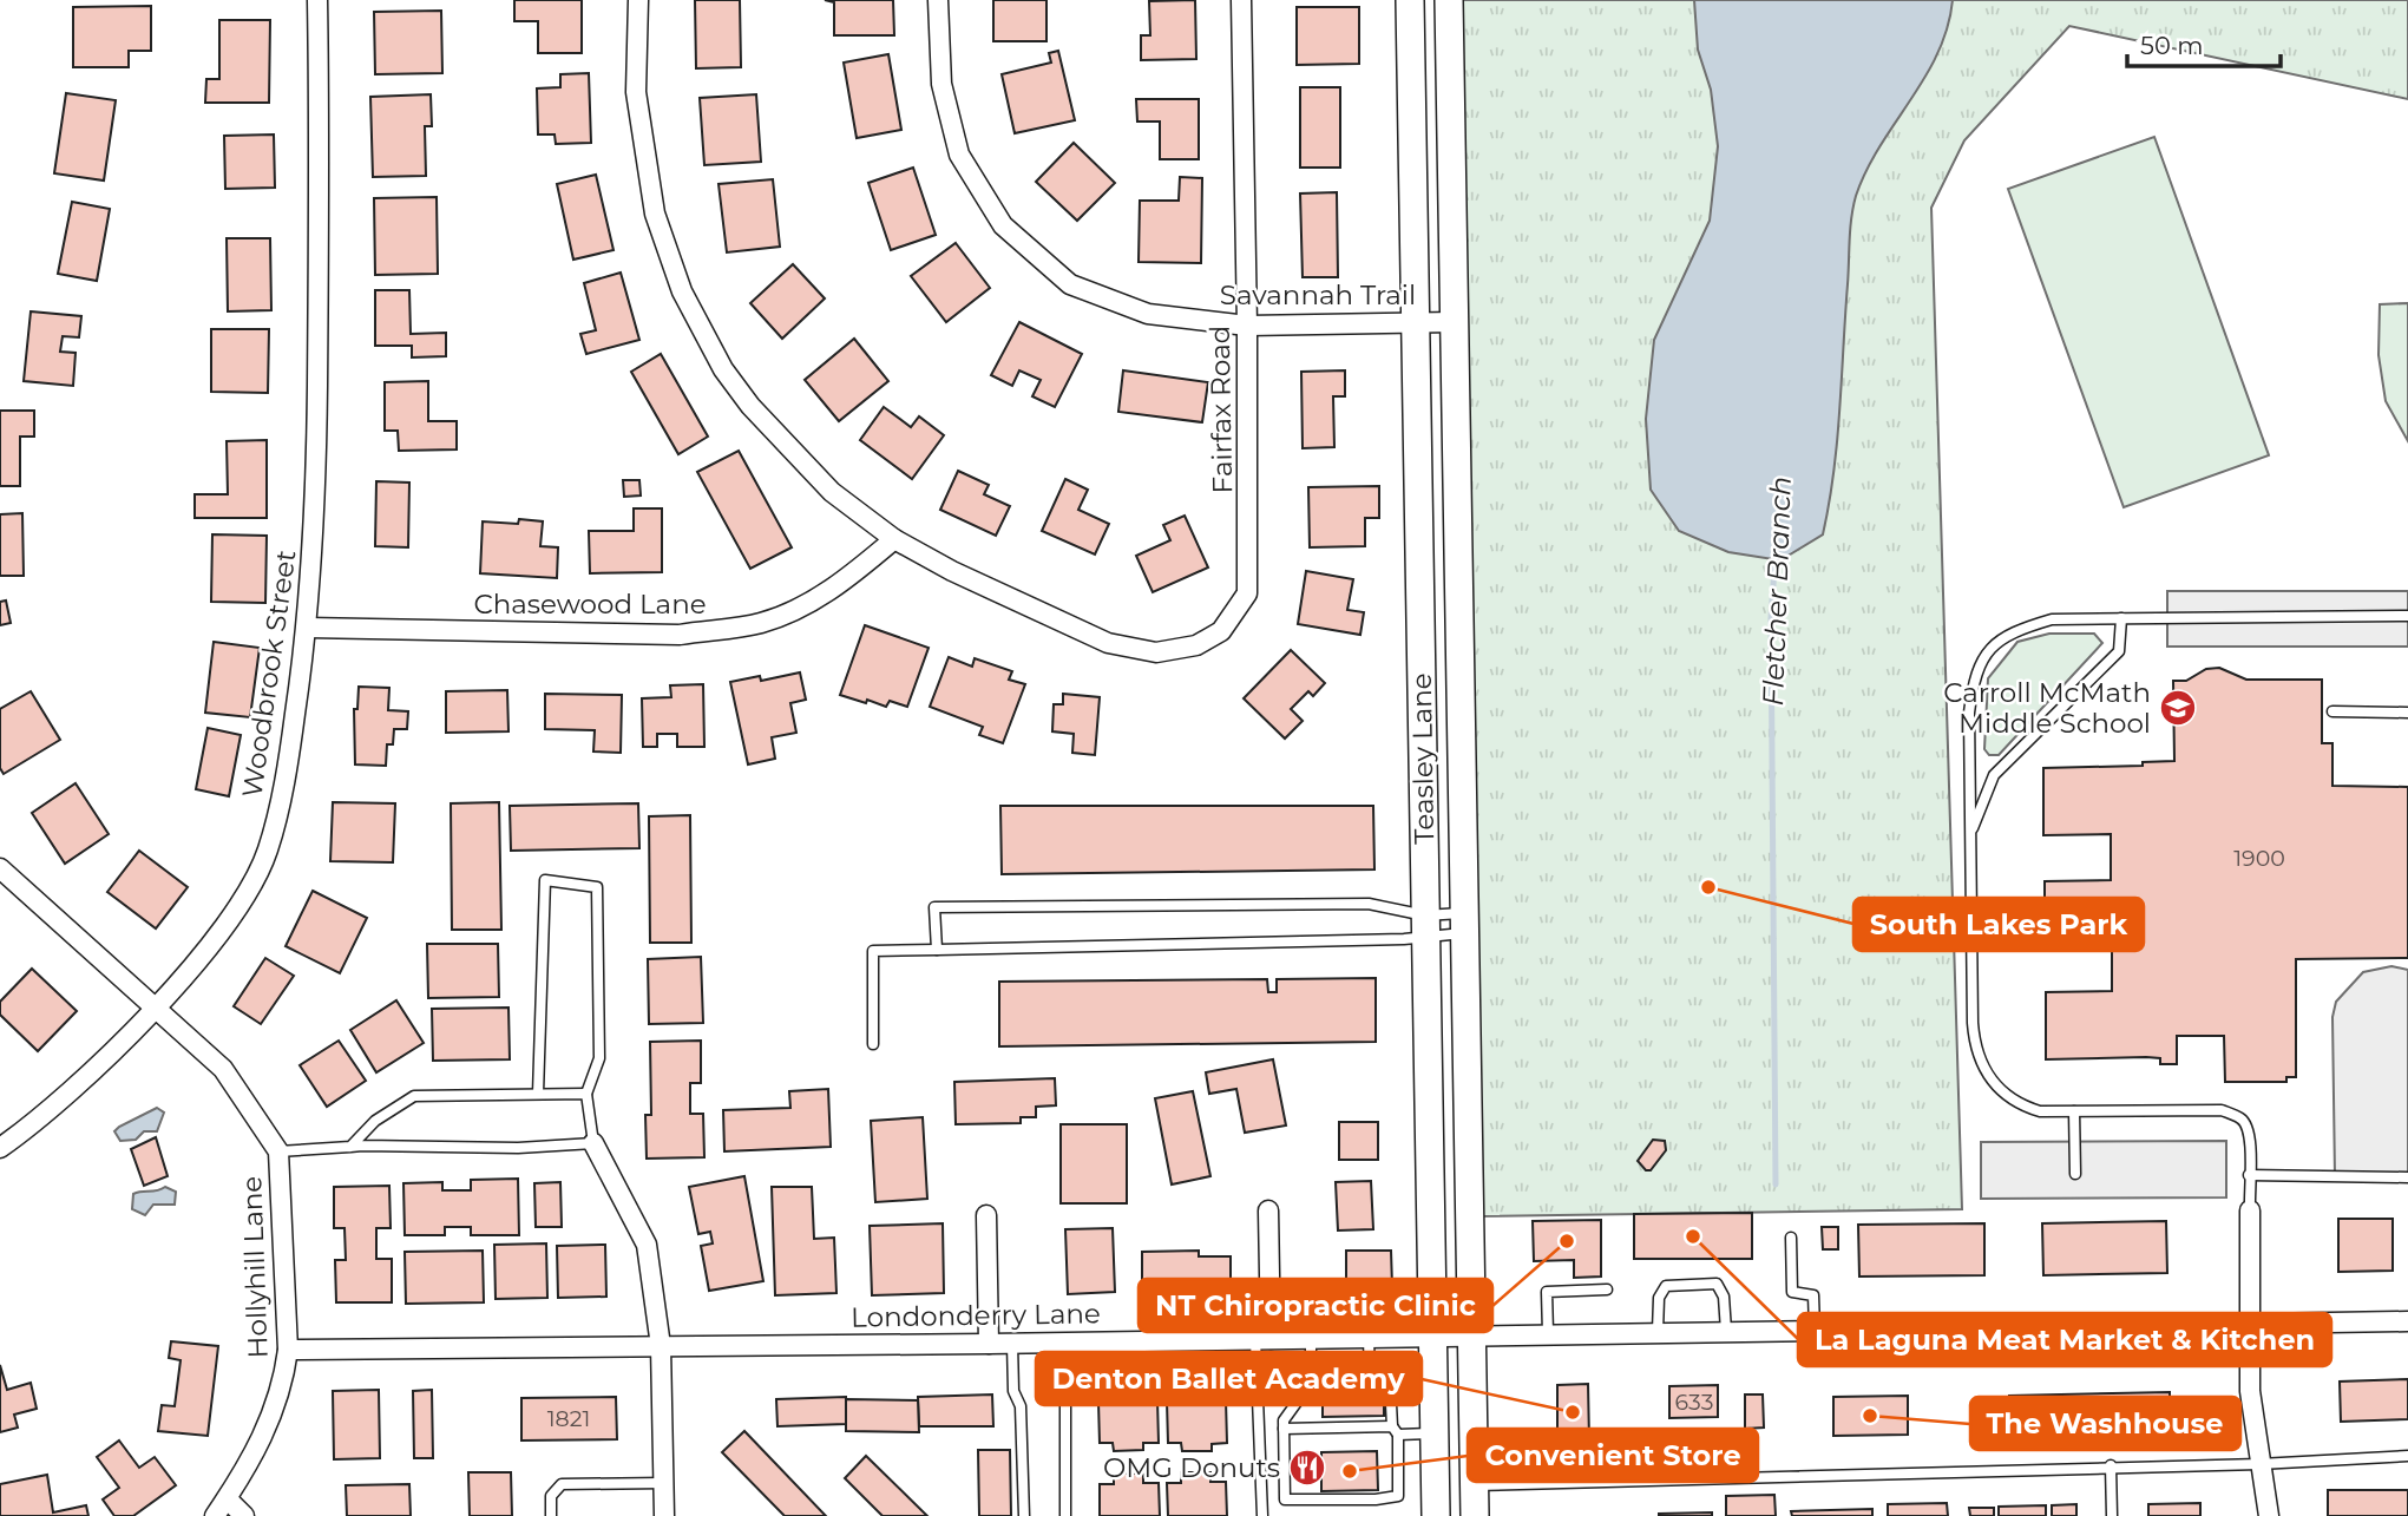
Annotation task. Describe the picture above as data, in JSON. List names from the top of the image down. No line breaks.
{"streets":{"main road":["Teasley Lane"],"street":["Savannah Trail","Fairfax Road","Chasewood Lane","Woodbrook Street","Hollyhill Lane","Londonderry Lane"]},"crossings":[["Savannah Trail","Fairfax Road"],["Savannah Trail","Teasley Lane"],["Fairfax Road","Chasewood Lane"],["Chasewood Lane","Woodbrook Street"],["Woodbrook Street","Hollyhill Lane"],["Teasley Lane","Londonderry Lane"],["Hollyhill Lane","Londonderry Lane"]],"water":["Fletcher Branch"],"places":{"school or university":["Carroll McMath Middle School"],"other":["South Lakes Park","La Laguna Meat Market & Kitchen","NT Chiropractic Clinic","Denton Ballet Academy","The Washhouse","Convenient Store"],"restaurant":["OMG Donuts"]},"house_numbers":["1900","633","1821"],"scale_bar":"50 m"}
